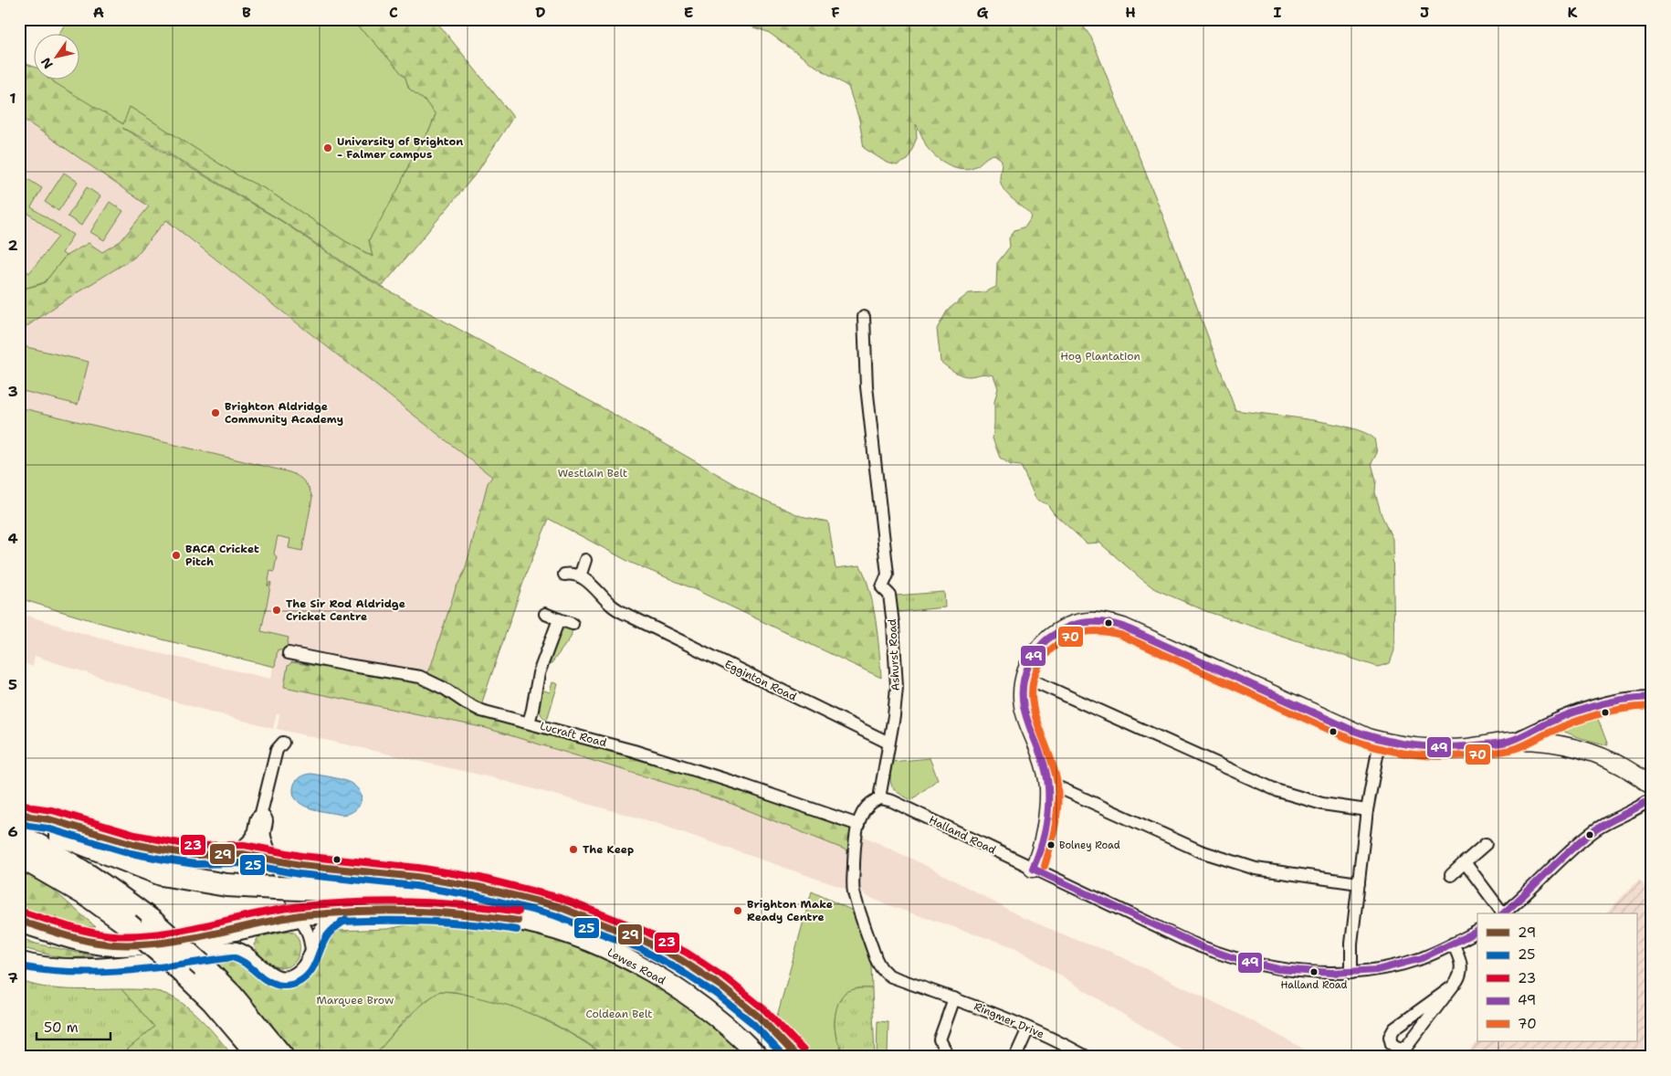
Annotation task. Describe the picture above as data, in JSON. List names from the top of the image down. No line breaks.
{"streets":{"main road":["Lewes Road"],"street":["Ashurst Road","Egginton Road","Lucraft Road","Halland Road","Ringmer Drive"]},"crossings":[["Ashurst Road","Egginton Road"],["Ashurst Road","Halland Road"],["Lucraft Road","Ringmer Drive"]],"parks":["Hog Plantation","Westlain Belt","Marquee Brow","Coldean Belt"],"places":["University of Brighton - Falmer campus","Brighton Aldridge Community Academy","BACA Cricket Pitch","The Sir Rod Aldridge Cricket Centre","Bolney Road","The Keep","Brighton Make Ready Centre","Halland Road"],"lines":["transit line 49","transit line 70","transit line 23","transit line 29","transit line 25"],"legend":["29","25","23","49","70"],"scale_bar":"50 m","north":"bottom left","grid":{"columns":["A","B","C","D","E","F","G","H","I","J","K"],"rows":["1","2","3","4","5","6","7"]}}
